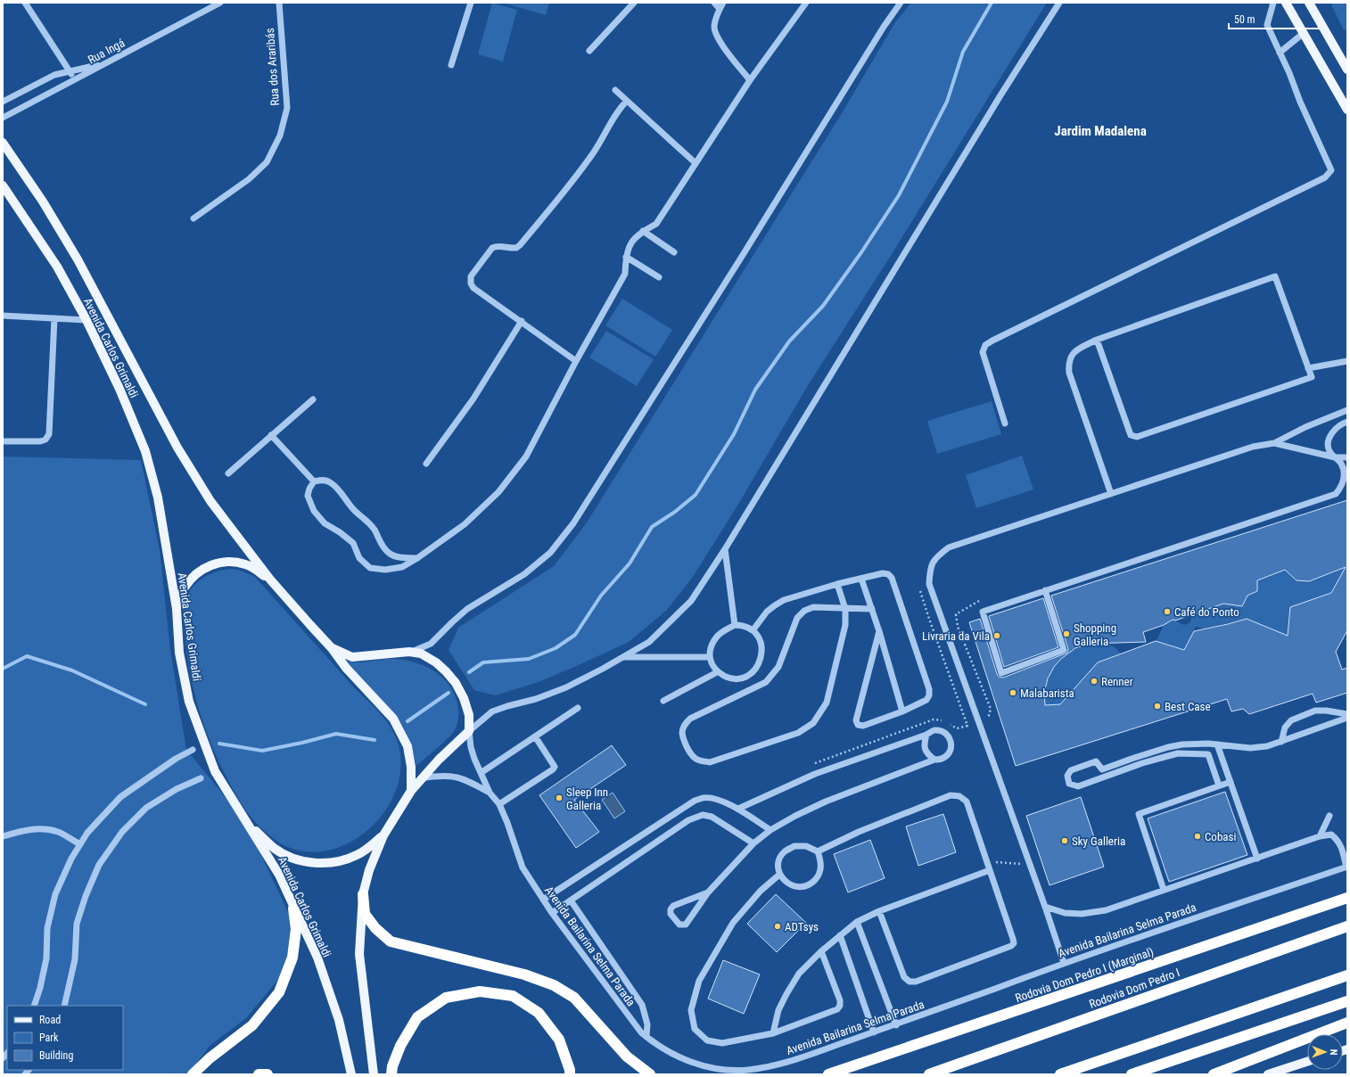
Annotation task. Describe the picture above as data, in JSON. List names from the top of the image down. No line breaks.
{"streets":{"highway":["Rodovia Dom Pedro I (Marginal)","Rodovia Dom Pedro I"],"main road":["Avenida Carlos Grimaldi"],"street":["Rua Ingá","Rua dos Araribás","Avenida Bailarina Selma Parada"]},"crossings":[["Avenida Carlos Grimaldi","Avenida Bailarina Selma Parada"]],"districts":["Jardim Madalena"],"places":["Café do Ponto","Shopping Galleria","Livraria da Vila","Renner","Malabarista","Best Case","Sleep Inn Galleria","Cobasi","Sky Galleria","ADTsys"],"legend":["Road","Park","Building"],"scale_bar":"50 m","north":"right"}
